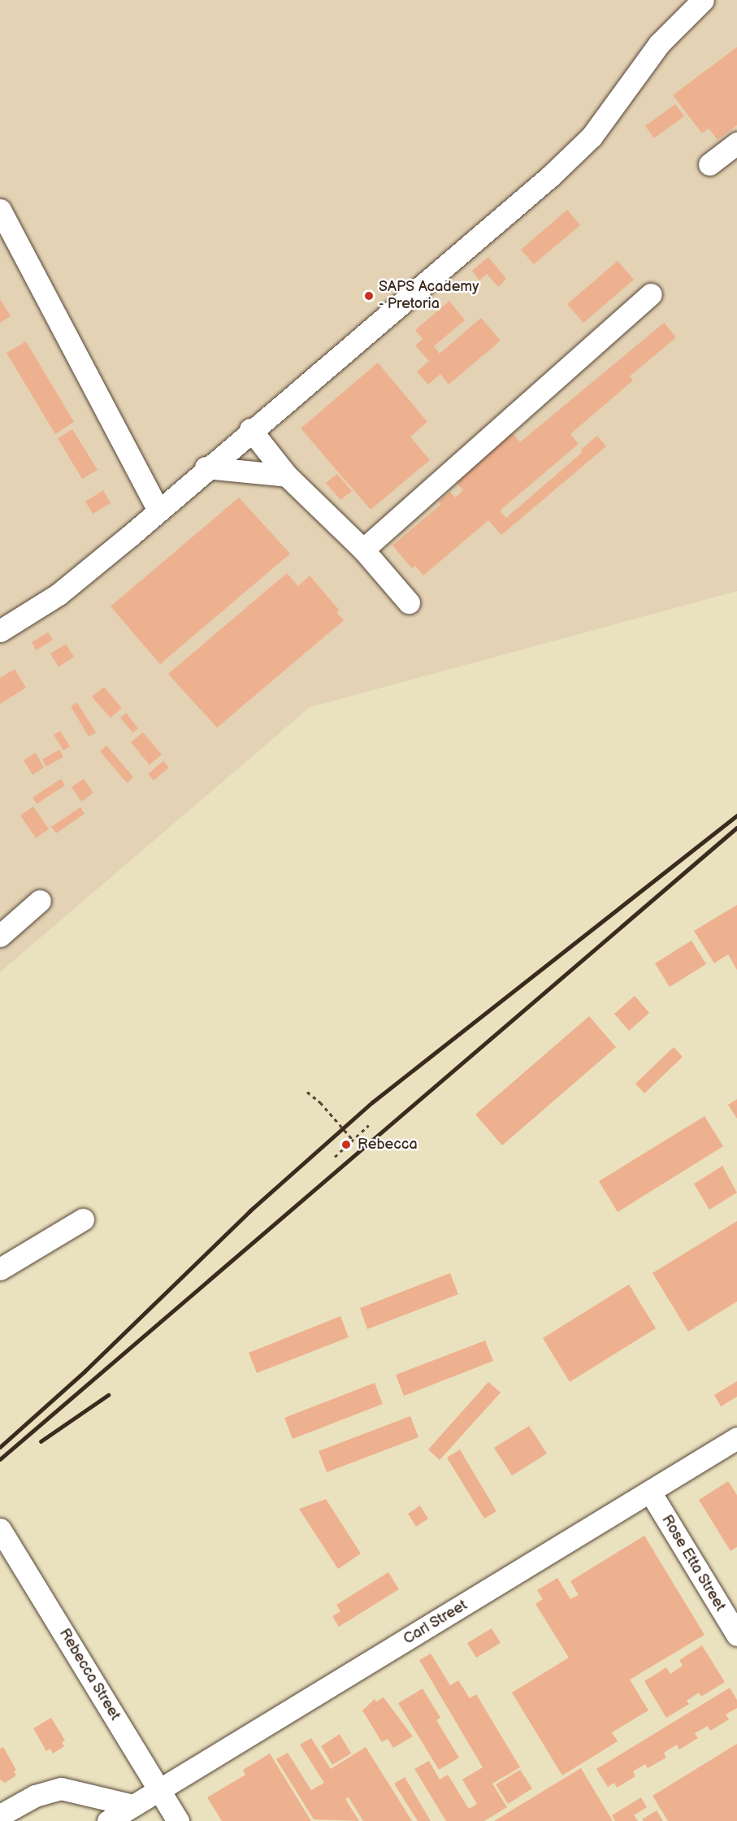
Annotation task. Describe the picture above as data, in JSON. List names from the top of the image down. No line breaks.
{"streets":{"street":["Rose Etta Street","Carl Street","Rebecca Street"]},"crossings":[["Rose Etta Street","Carl Street"],["Carl Street","Rebecca Street"]],"places":["SAPS Academy - Pretoria","Rebecca"]}
